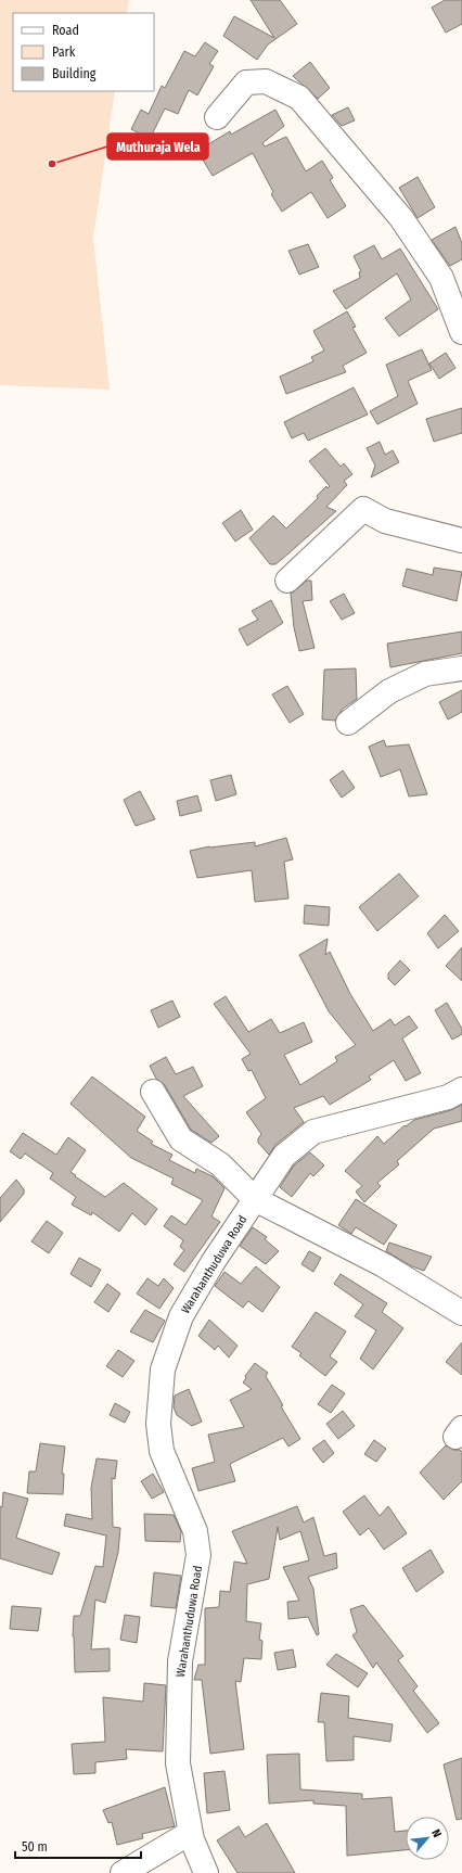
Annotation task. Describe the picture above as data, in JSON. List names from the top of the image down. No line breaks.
{"streets":{"street":["Warahanthuduwa Road"]},"places":["Muthuraja Wela"],"legend":["Road","Park","Building"],"scale_bar":"50 m","north":"top right"}
